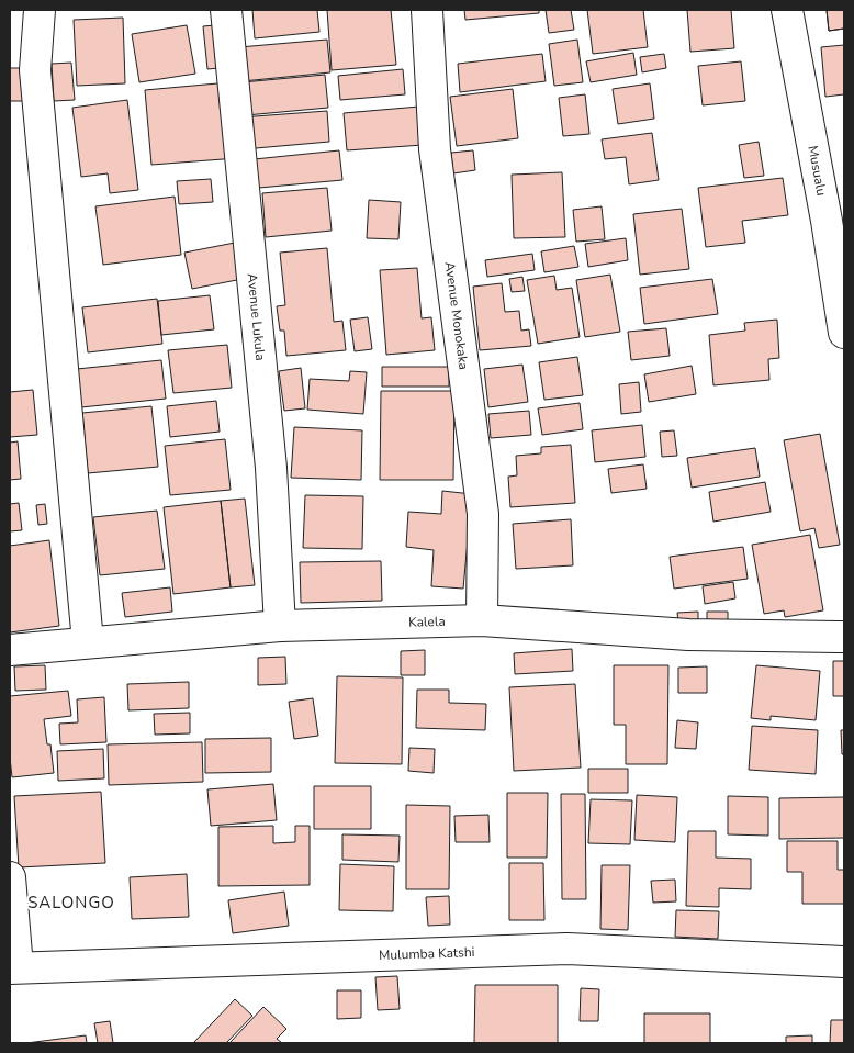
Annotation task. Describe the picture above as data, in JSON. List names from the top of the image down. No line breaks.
{"streets":{"street":["Musualu","Avenue Monokaka","Avenue Lukula","Kalela","Mulumba Katshi"]},"crossings":[["Avenue Monokaka","Kalela"],["Avenue Lukula","Kalela"]],"districts":["SALONGO"]}
